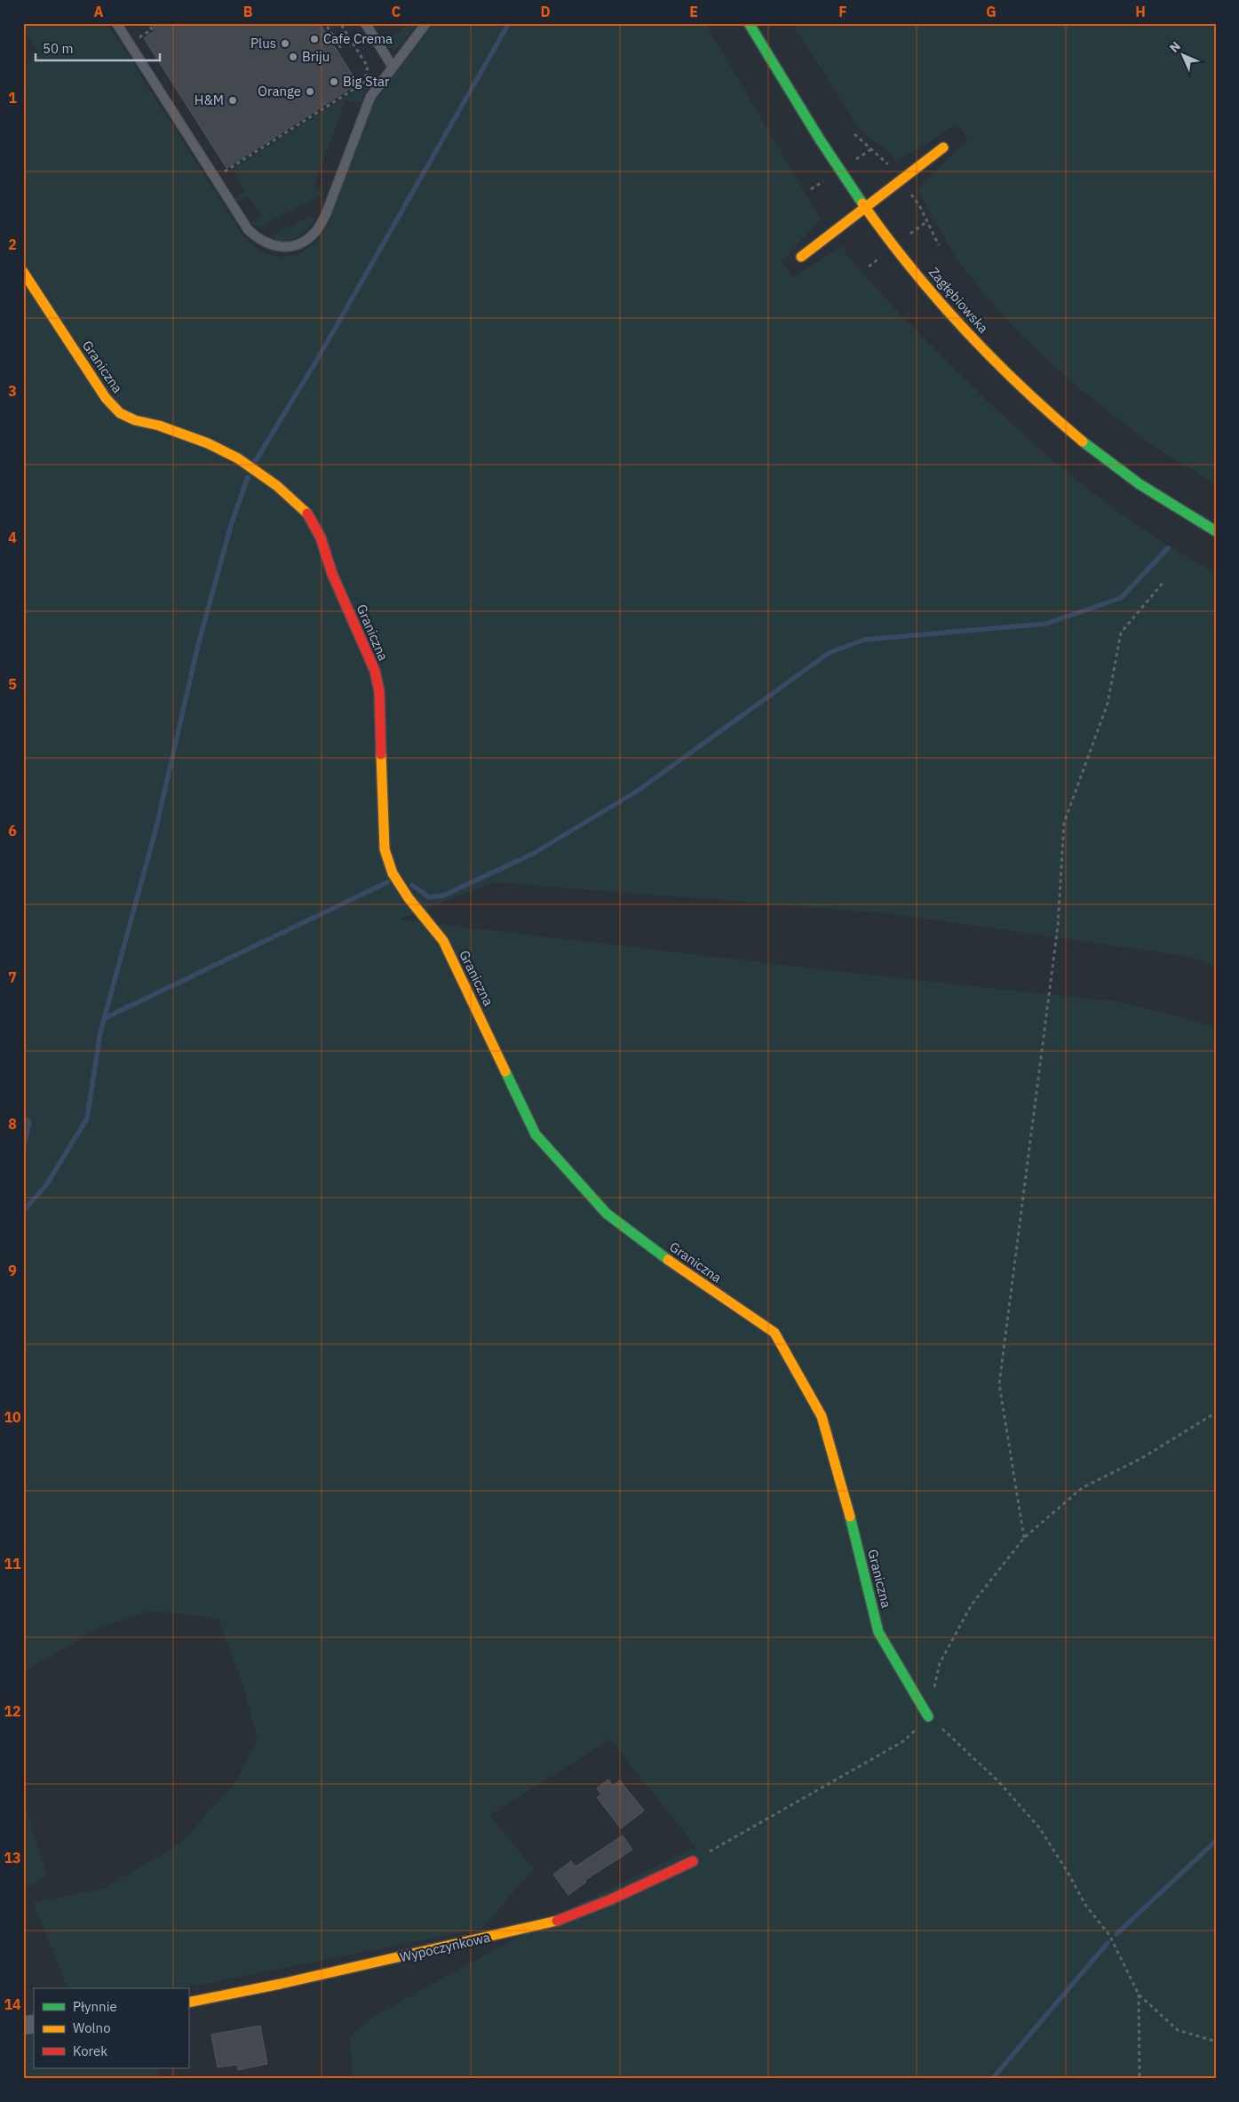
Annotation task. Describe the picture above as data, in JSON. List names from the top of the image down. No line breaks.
{"streets":{"street":["Zagłębiowska","Graniczna","Wypoczynkowa"]},"places":["Cafe Crema","Plus","Briju","Big Star","Orange","H&M"],"legend":["Płynnie","Wolno","Korek"],"scale_bar":"50 m","north":"top left","grid":{"columns":["A","B","C","D","E","F","G","H"],"rows":["1","2","3","4","5","6","7","8","9","10","11","12","13","14"]}}
